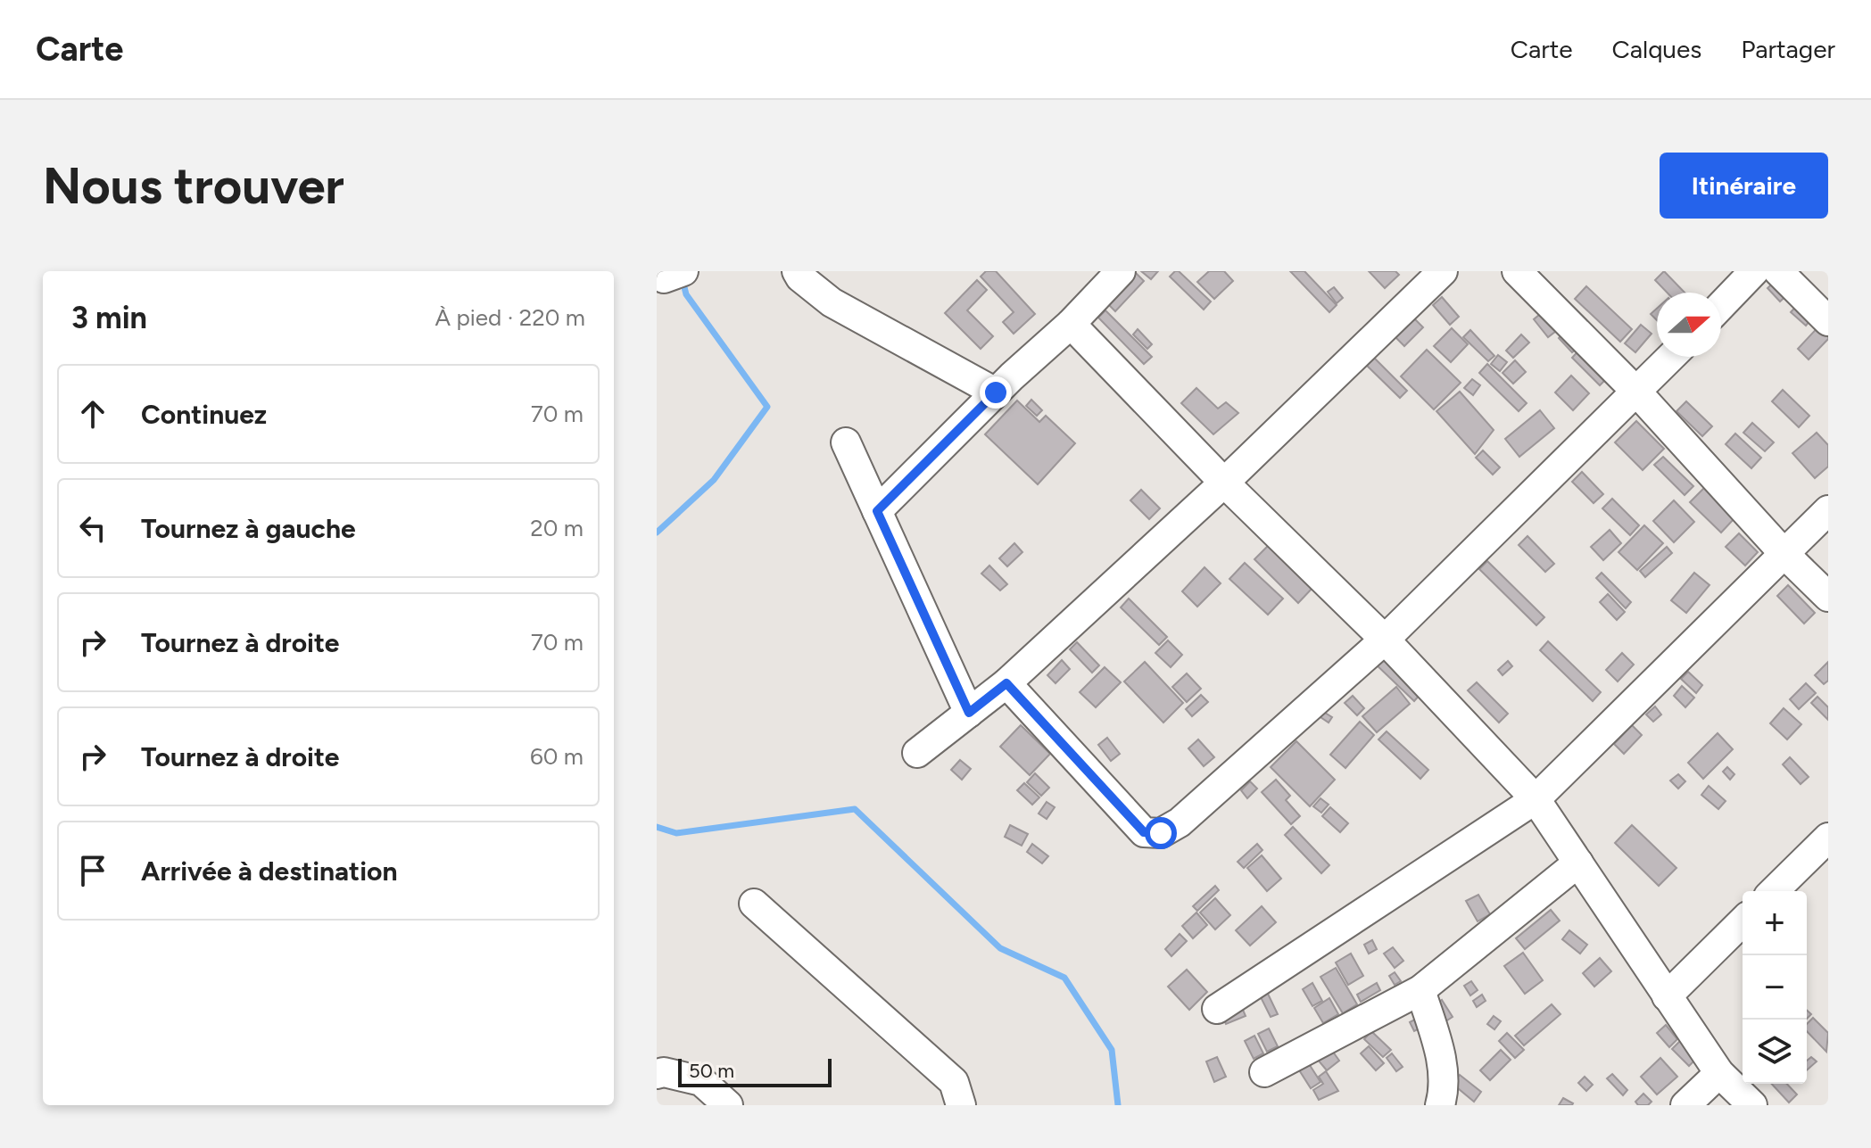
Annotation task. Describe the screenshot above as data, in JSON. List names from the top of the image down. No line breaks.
{"scale_bar":"50 m","north":"right","page":{"header":"Carte","nav":["Carte","Calques","Partager"],"buttons":"Itinéraire","title":"Nous trouver","heading":["3 min","À pied · 220 m"],"list":[["Continuez","70 m"],["Tournez à gauche","20 m"],["Tournez à droite","70 m"],["Tournez à droite","60 m"],"Arrivée à destination"],"map_buttons":["+","−"],"scale":"50 m"}}
